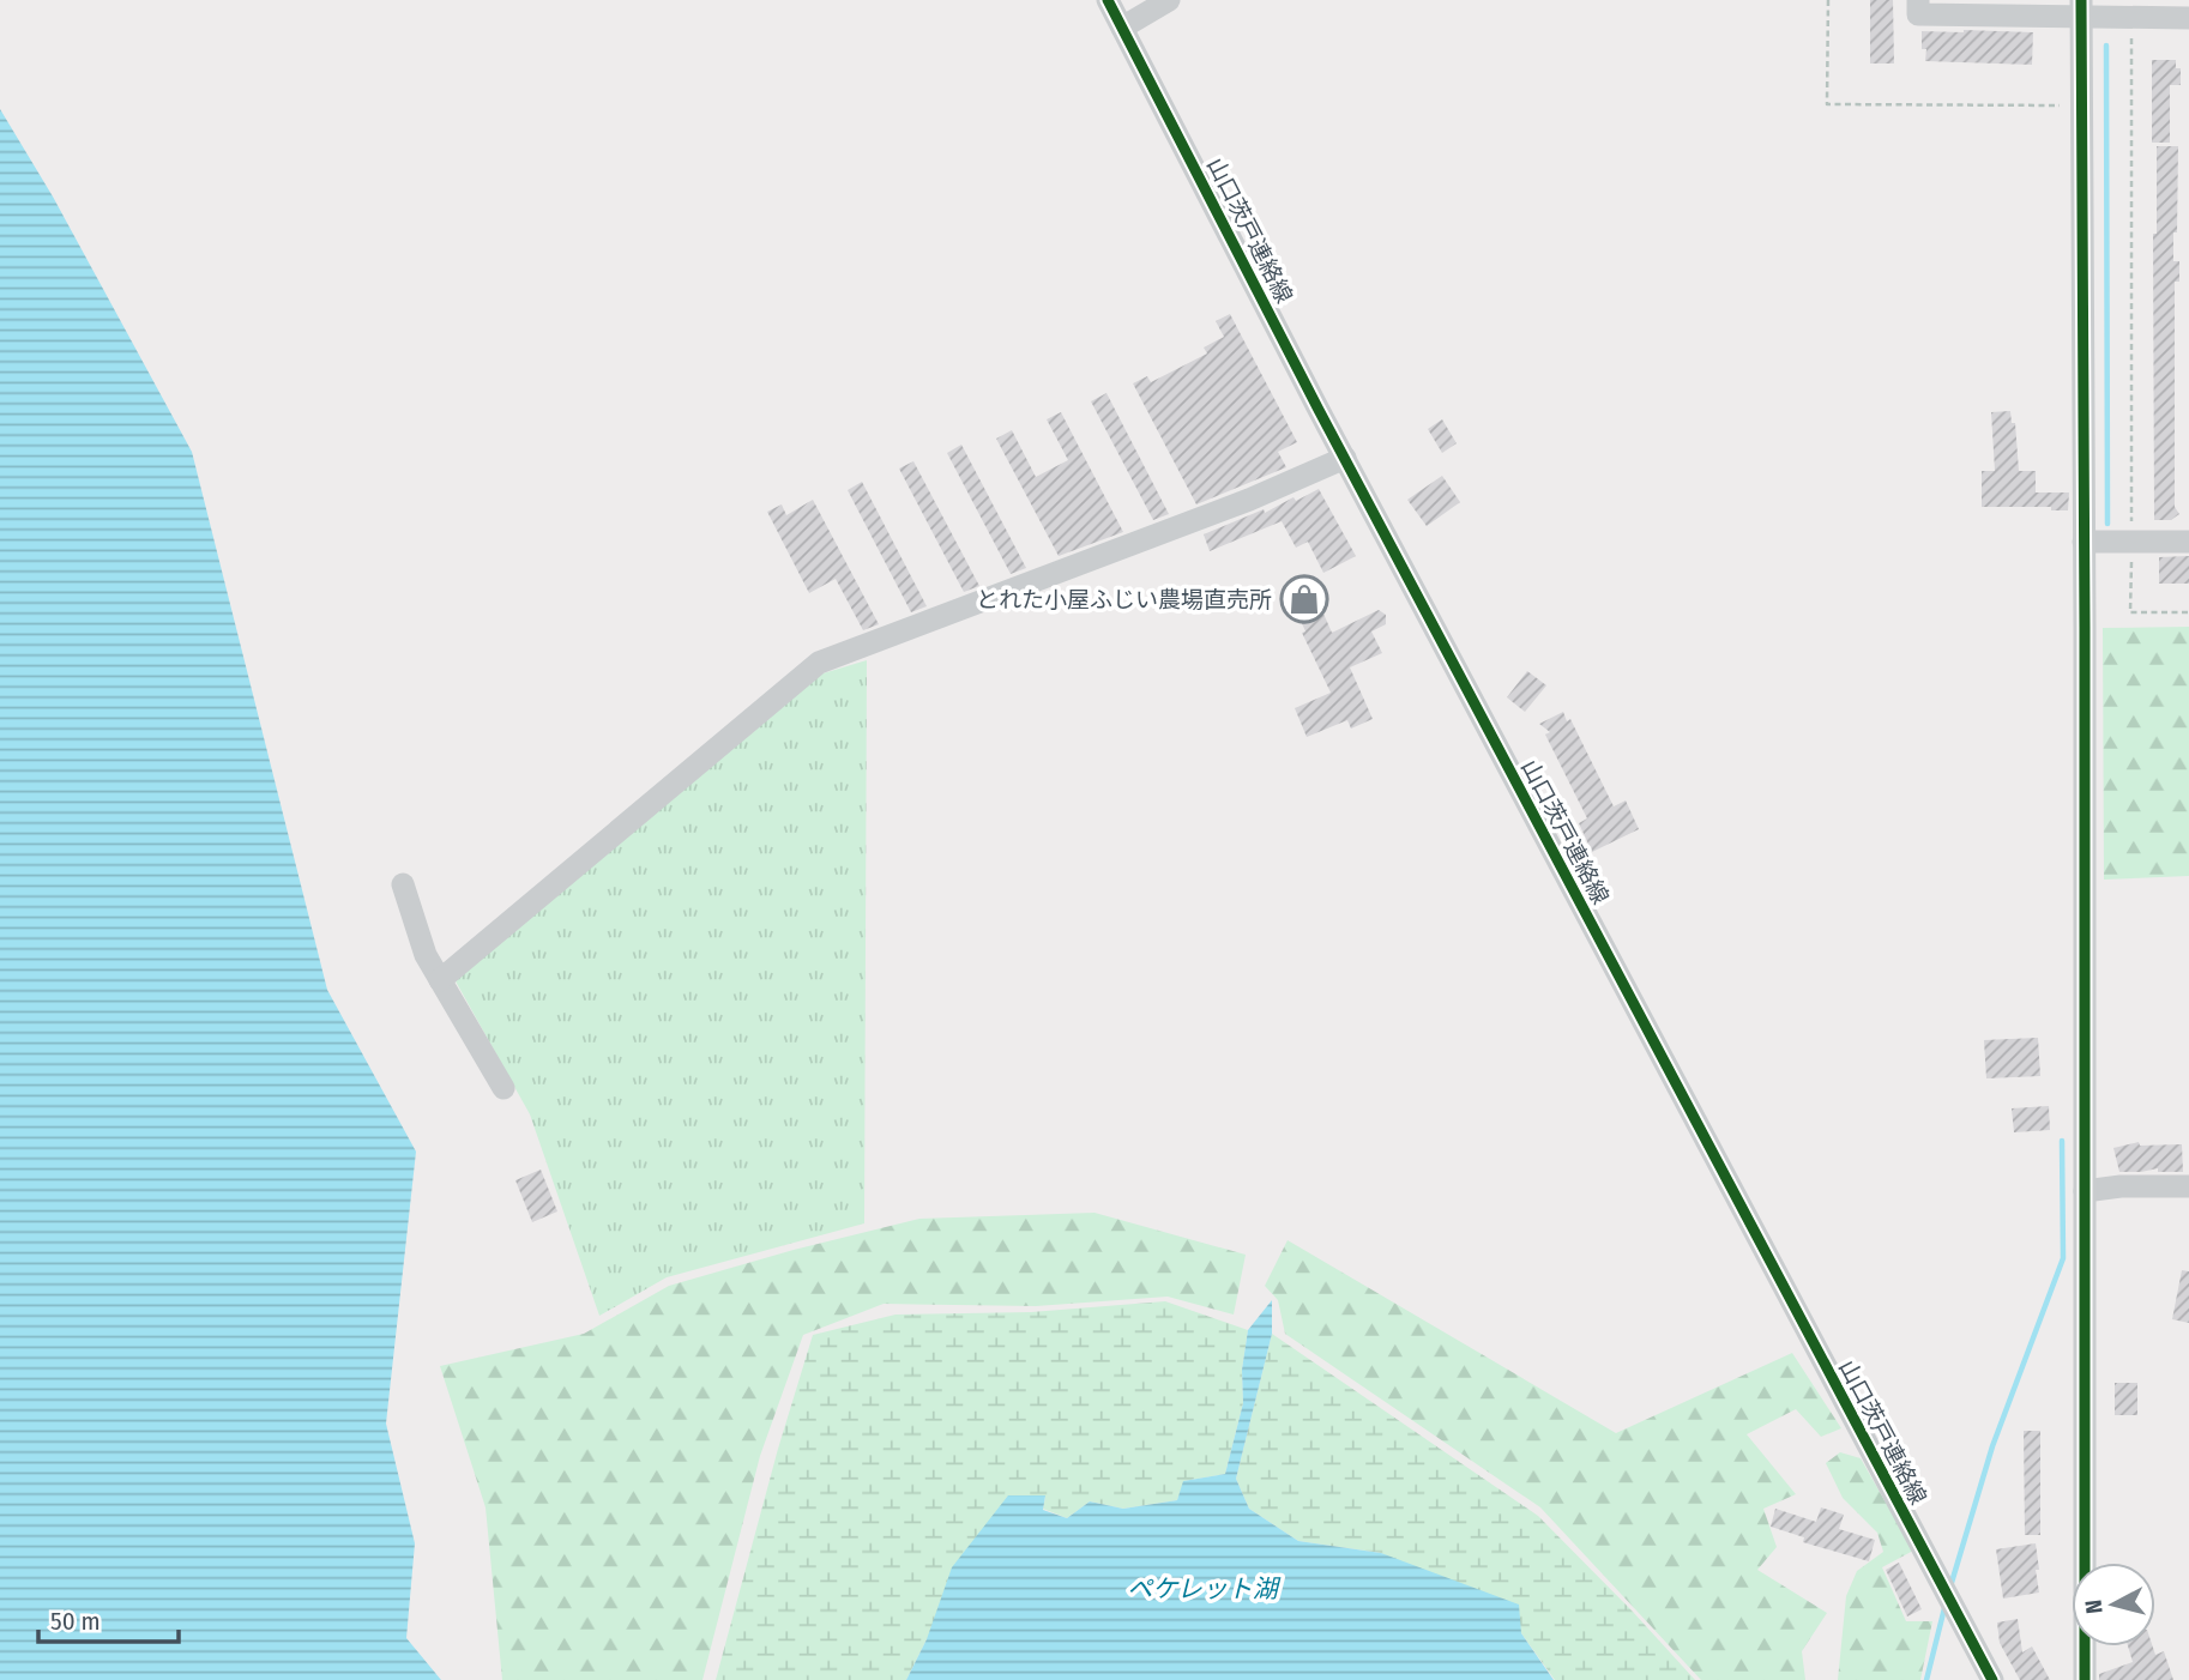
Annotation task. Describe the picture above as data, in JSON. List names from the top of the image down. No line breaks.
{"streets":{"street":["山口茨戸連絡線"]},"water":["ペケレット湖"],"places":{"shop":["とれた小屋ふじい農場直売所"]},"scale_bar":"50 m","north":"left"}
